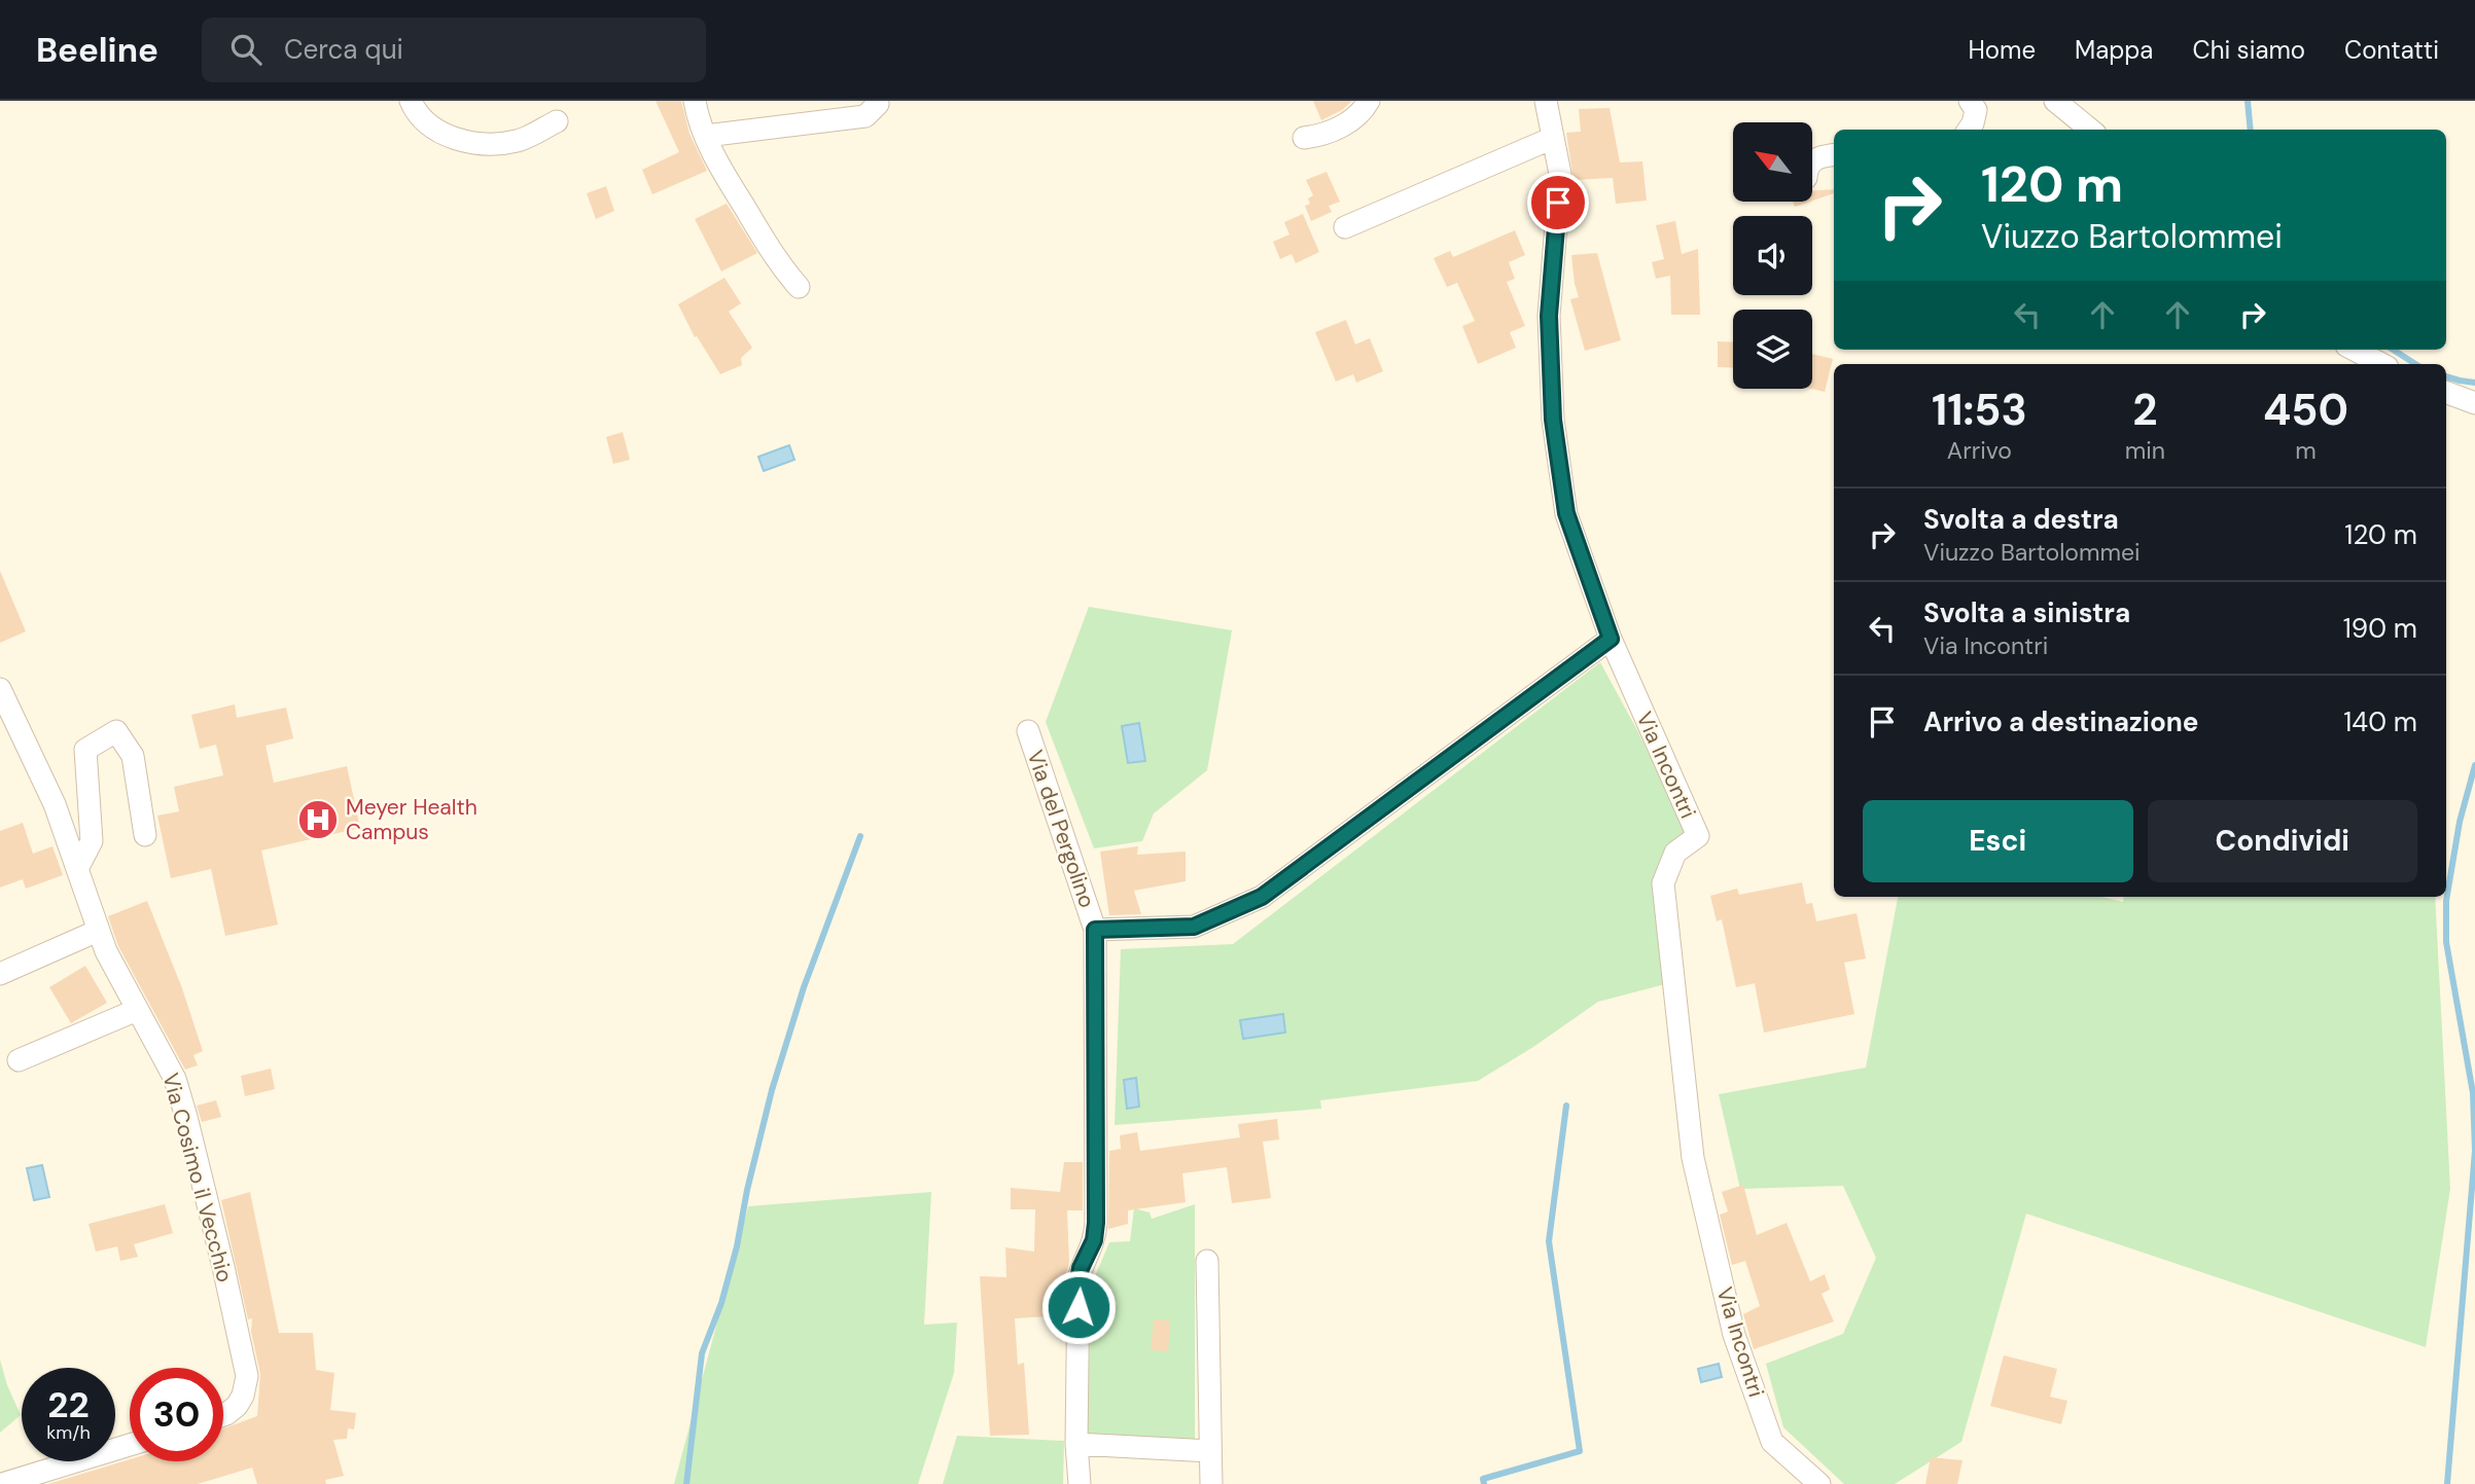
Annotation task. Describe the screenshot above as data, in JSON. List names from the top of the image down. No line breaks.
{"streets":{"street":["Via Incontri","Via del Pergolino","Via Cosimo il Vecchio"]},"places":{"hospital":["Meyer Health Campus"]},"north":"top left","page":{"header":"Beeline","search":"Cerca qui","nav":["Home","Mappa","Chi siamo","Contatti"],"turn":["120 m","Viuzzo Bartolommei"],"eta":["11:53","Arrivo","2","min","450","m"],"list":[{"name":"Svolta a destra","note":"Viuzzo Bartolommei","value":"120 m"},{"name":"Svolta a sinistra","note":"Via Incontri","value":"190 m"},{"name":"Arrivo a destinazione","value":"140 m"}],"buttons":["Esci","Condividi"],"speed":"22 km/h","limit":"30"}}
